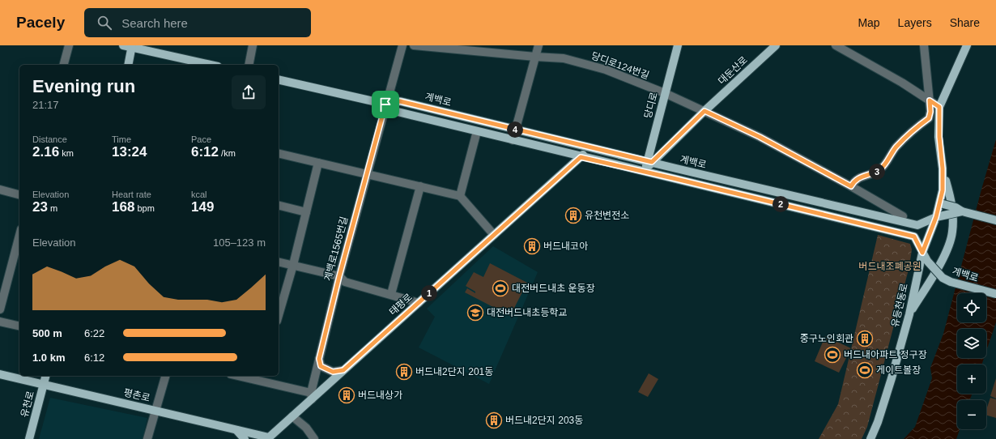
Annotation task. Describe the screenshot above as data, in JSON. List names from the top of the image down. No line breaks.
{"streets":{"main road":["대둔산로","계백로","당디로","태평로","유등천동로","평촌로","유천로"],"street":["당디로124번길","계백로1565번길"]},"crossings":[["당디로124번길","당디로"],["대둔산로","계백로"],["대둔산로","당디로"],["계백로","당디로"],["계백로","계백로1565번길"],["계백로","태평로"],["계백로","유등천동로"],["계백로1565번길","태평로"],["태평로","평촌로"],["평촌로","유천로"]],"parks":["버드내조폐공원"],"places":{"building":["유천변전소","버드내코아","중구노인회관","버드내2단지 201동","버드내상가","버드내2단지 203동"],"sports":["대전버드내초 운동장","버드내아파트 정구장","게이트볼장"],"school or university":["대전버드내초등학교"]},"page":{"header":"Pacely","search":"Search here","nav":["Map","Layers","Share"],"heading":["Evening run","21:17"],"stats":[["Distance","2.16 km"],["Time","13:24"],["Pace","6:12 /km"],["Elevation","23 m"],["Heart rate","168 bpm"],["kcal","149"]],"pins":["4","3","2","1"],"chart":["Elevation","105–123 m"],"map_buttons":["+","−"],"list":[{"name":"500 m","note":"6:22"},{"name":"1.0 km","note":"6:12"}]}}
